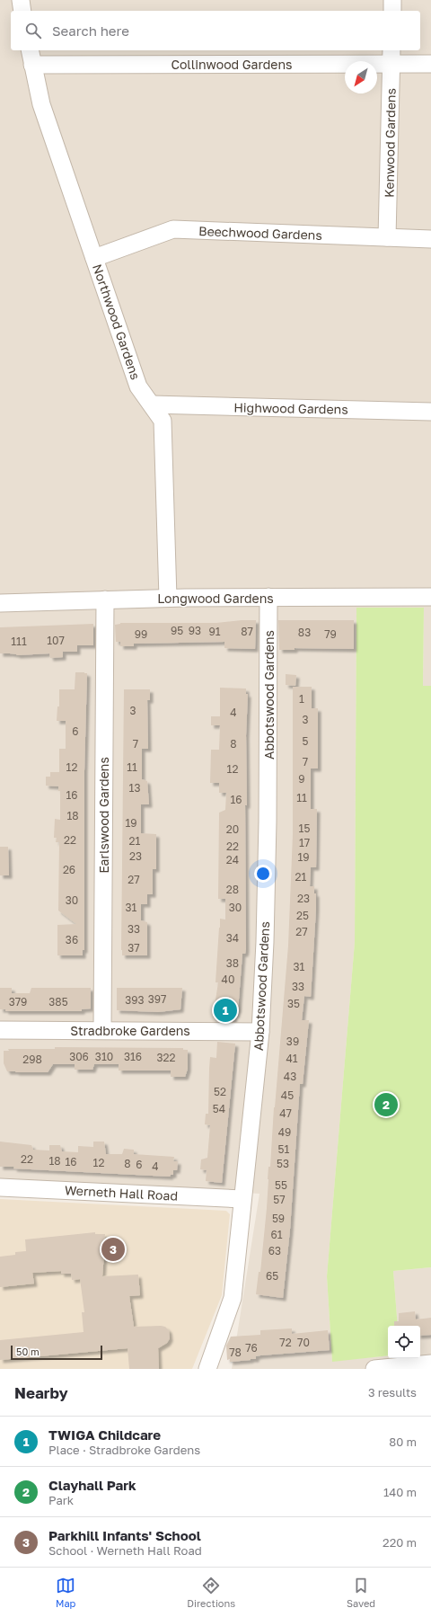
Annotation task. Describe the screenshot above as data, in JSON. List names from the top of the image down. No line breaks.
{"streets":{"street":["Collinwood Gardens","Kenwood Gardens","Beechwood Gardens","Northwood Gardens","Highwood Gardens","Longwood Gardens","Abbotswood Gardens","Earlswood Gardens","Stradbroke Gardens","Werneth Hall Road"]},"crossings":[["Collinwood Gardens","Kenwood Gardens"],["Collinwood Gardens","Northwood Gardens"],["Kenwood Gardens","Beechwood Gardens"],["Beechwood Gardens","Northwood Gardens"],["Northwood Gardens","Highwood Gardens"],["Northwood Gardens","Longwood Gardens"],["Longwood Gardens","Abbotswood Gardens"],["Longwood Gardens","Earlswood Gardens"],["Abbotswood Gardens","Stradbroke Gardens"],["Abbotswood Gardens","Werneth Hall Road"],["Earlswood Gardens","Stradbroke Gardens"]],"house_numbers":["95","93","91","87","83","99","79","107","111","1","3","4","3","6","5","7","8","7","12","11","12","9","13","16","11","16","18","19","15","20","22","21","17","22","23","19","24","26","21","27","28","23","30","31","30","25","33","27","34","36","37","38","31","40","33","397","393","379","385","35","39","306","310","316","322","41","298","43","52","45","54","47","49","51","22","18","16","12","8","53","6","4","55","57","59","61","63","65","72","70","76","78"],"scale_bar":"50 m","north":"bottom left","page":{"search":"Search here","pins":["1","2","3"],"scale":"50 m","heading":["Nearby","3 results"],"list":[{"mark":"1","name":"TWIGA Childcare","note":"Place · Stradbroke Gardens","value":"80 m"},{"mark":"2","name":"Clayhall Park","note":"Park","value":"140 m"},{"mark":"3","name":"Parkhill Infants' School","note":"School · Werneth Hall Road","value":"220 m"}],"nav":["Map","Directions","Saved"]}}
